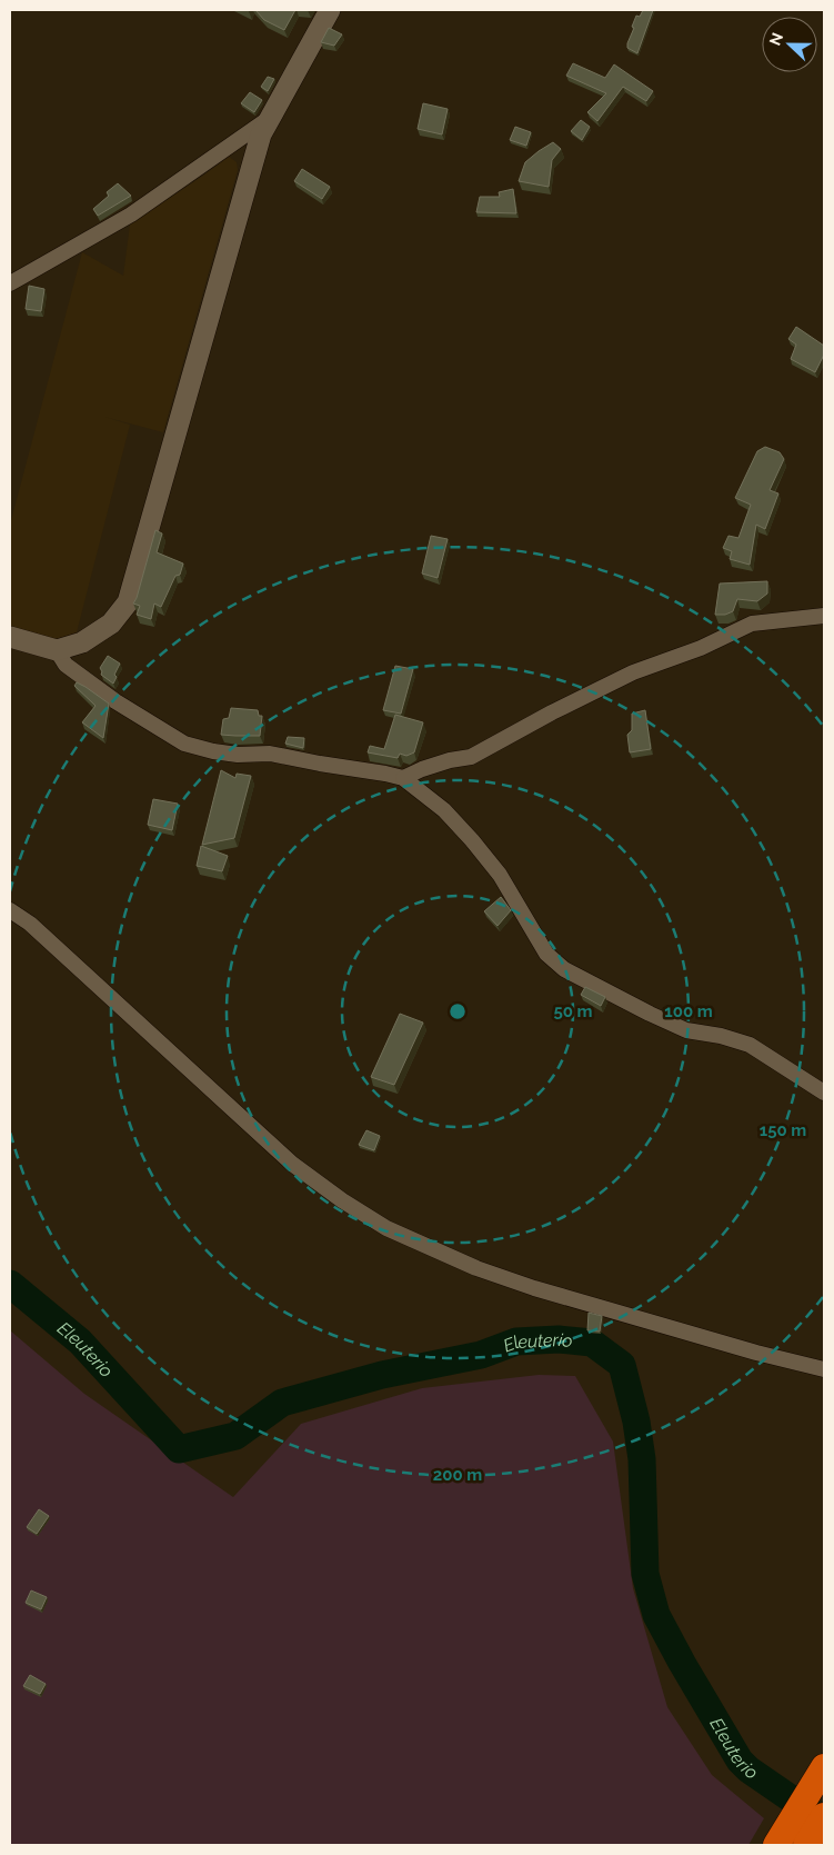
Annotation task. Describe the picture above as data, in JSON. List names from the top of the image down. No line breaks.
{"water":["Eleuterio"],"north":"left","rings":["50 m","100 m","150 m","200 m"]}
